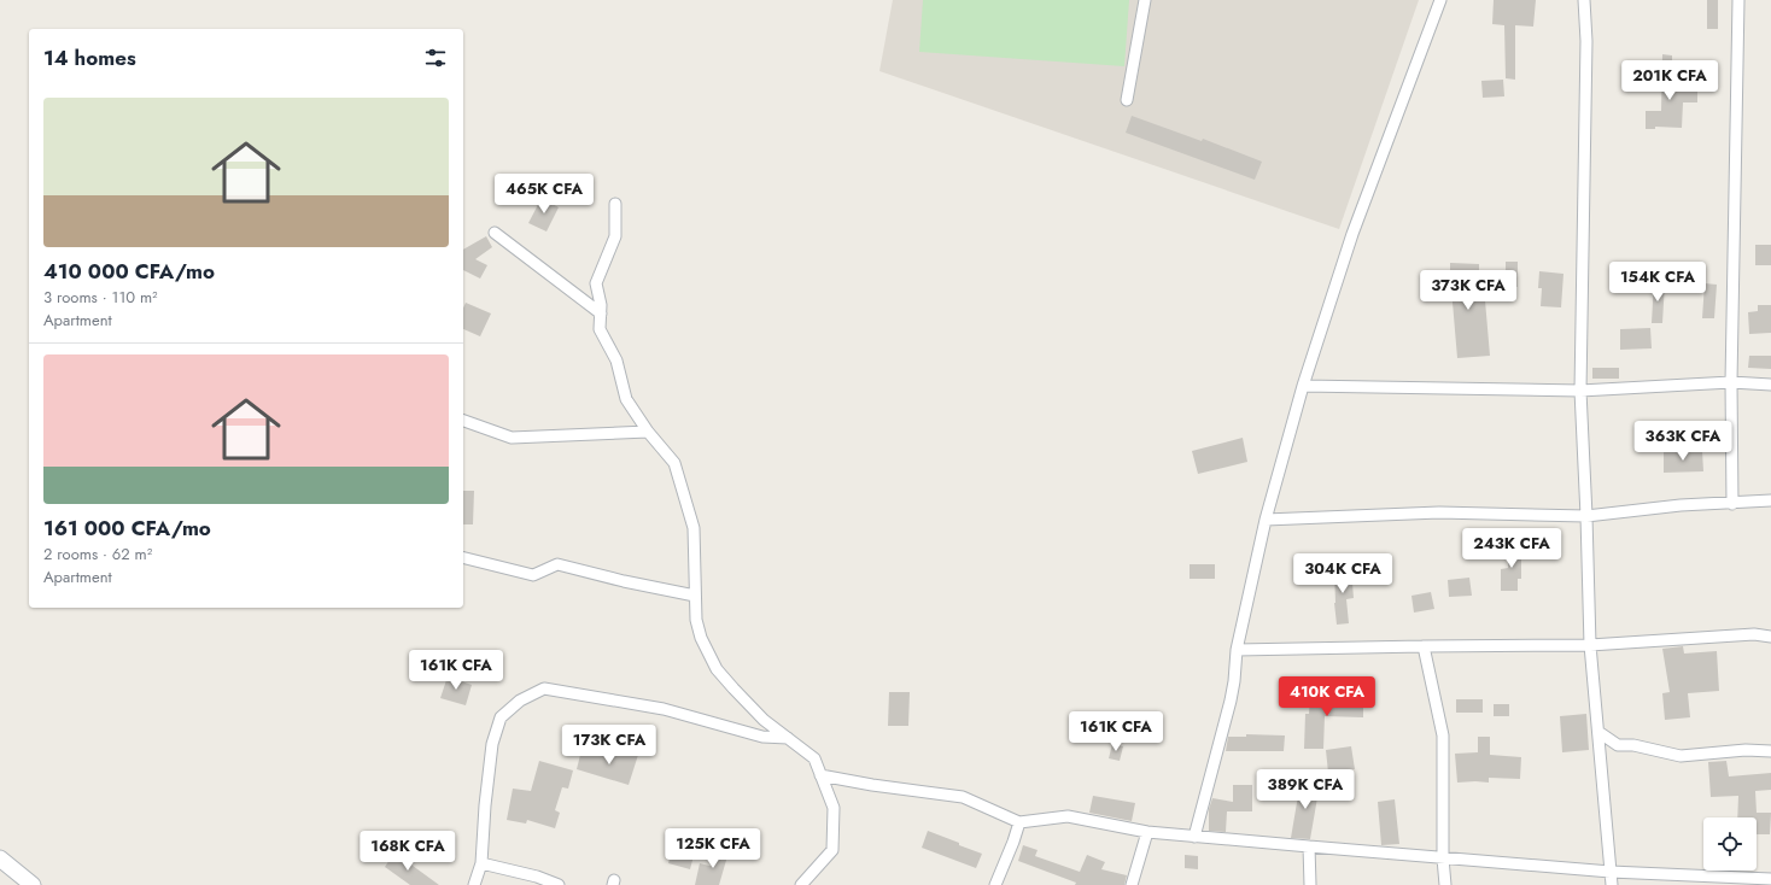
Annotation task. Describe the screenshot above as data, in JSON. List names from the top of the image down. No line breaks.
{"page":{"heading":"14 homes","price":["201K CFA","465K CFA","154K CFA","373K CFA","363K CFA","243K CFA","304K CFA","161K CFA","410K CFA","161K CFA","173K CFA","389K CFA","125K CFA","168K CFA"],"list":[{"name":"410 000 CFA/mo","note":"3 rooms · 110 m² · Apartment"},{"name":"161 000 CFA/mo","note":"2 rooms · 62 m² · Apartment"}]}}
